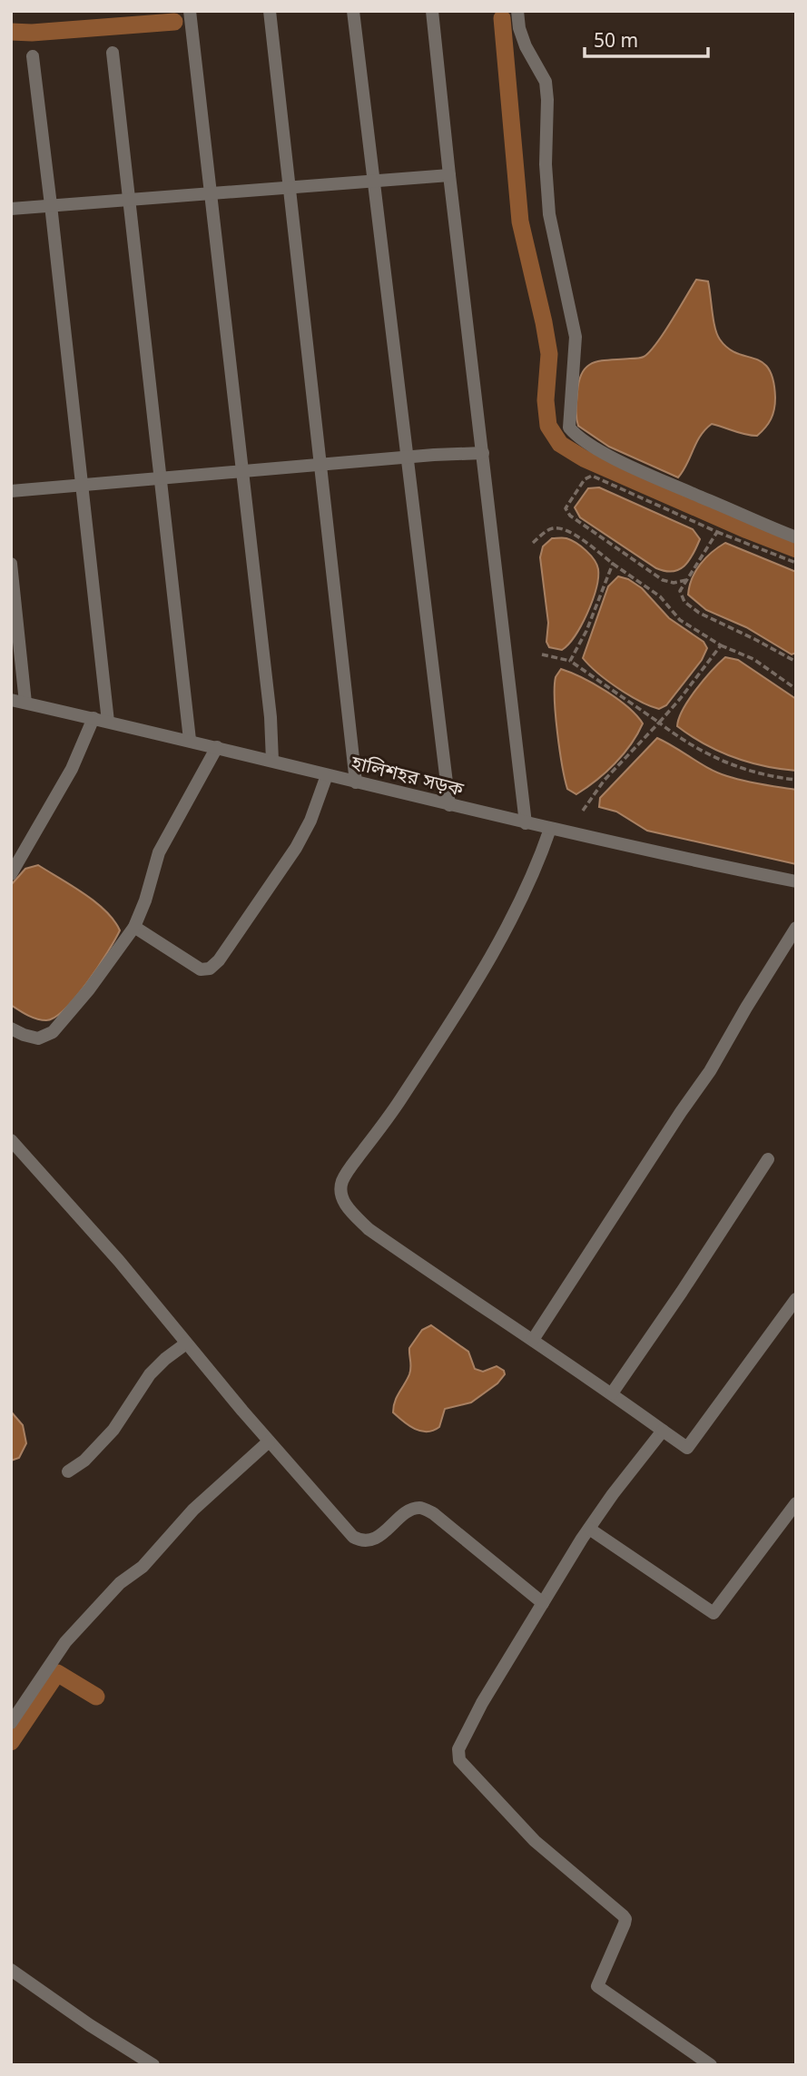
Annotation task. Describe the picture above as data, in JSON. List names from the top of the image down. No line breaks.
{"streets":{"street":["হালিশহর সড়ক"]},"scale_bar":"50 m"}
